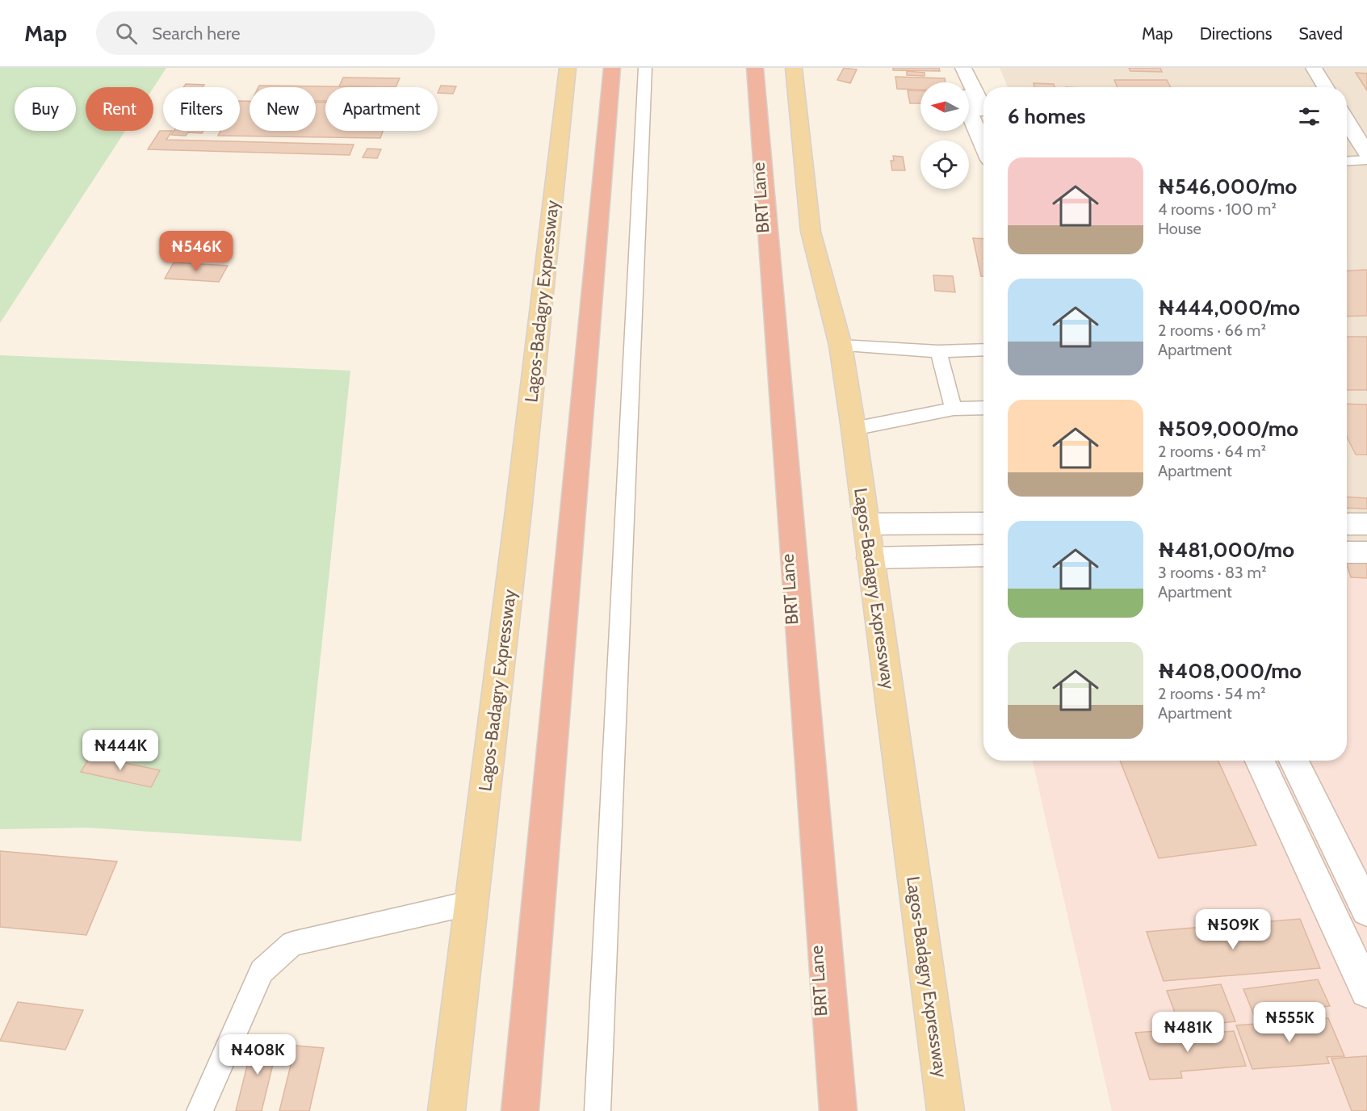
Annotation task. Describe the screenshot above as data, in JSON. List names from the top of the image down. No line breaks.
{"streets":{"main road":["Lagos-Badagry Expressway"],"lane":["BRT Lane"]},"north":"left","page":{"header":"Map","search":"Search here","nav":["Map","Directions","Saved"],"chip":["Buy","Rent","Filters","New","Apartment"],"heading":"6 homes","list":[{"name":"₦546,000/mo","note":"4 rooms · 100 m² · House"},{"name":"₦444,000/mo","note":"2 rooms · 66 m² · Apartment"},{"name":"₦509,000/mo","note":"2 rooms · 64 m² · Apartment"},{"name":"₦481,000/mo","note":"3 rooms · 83 m² · Apartment"},{"name":"₦408,000/mo","note":"2 rooms · 54 m² · Apartment"}],"price":["₦546K","₦444K","₦509K","₦555K","₦481K","₦408K"]}}
